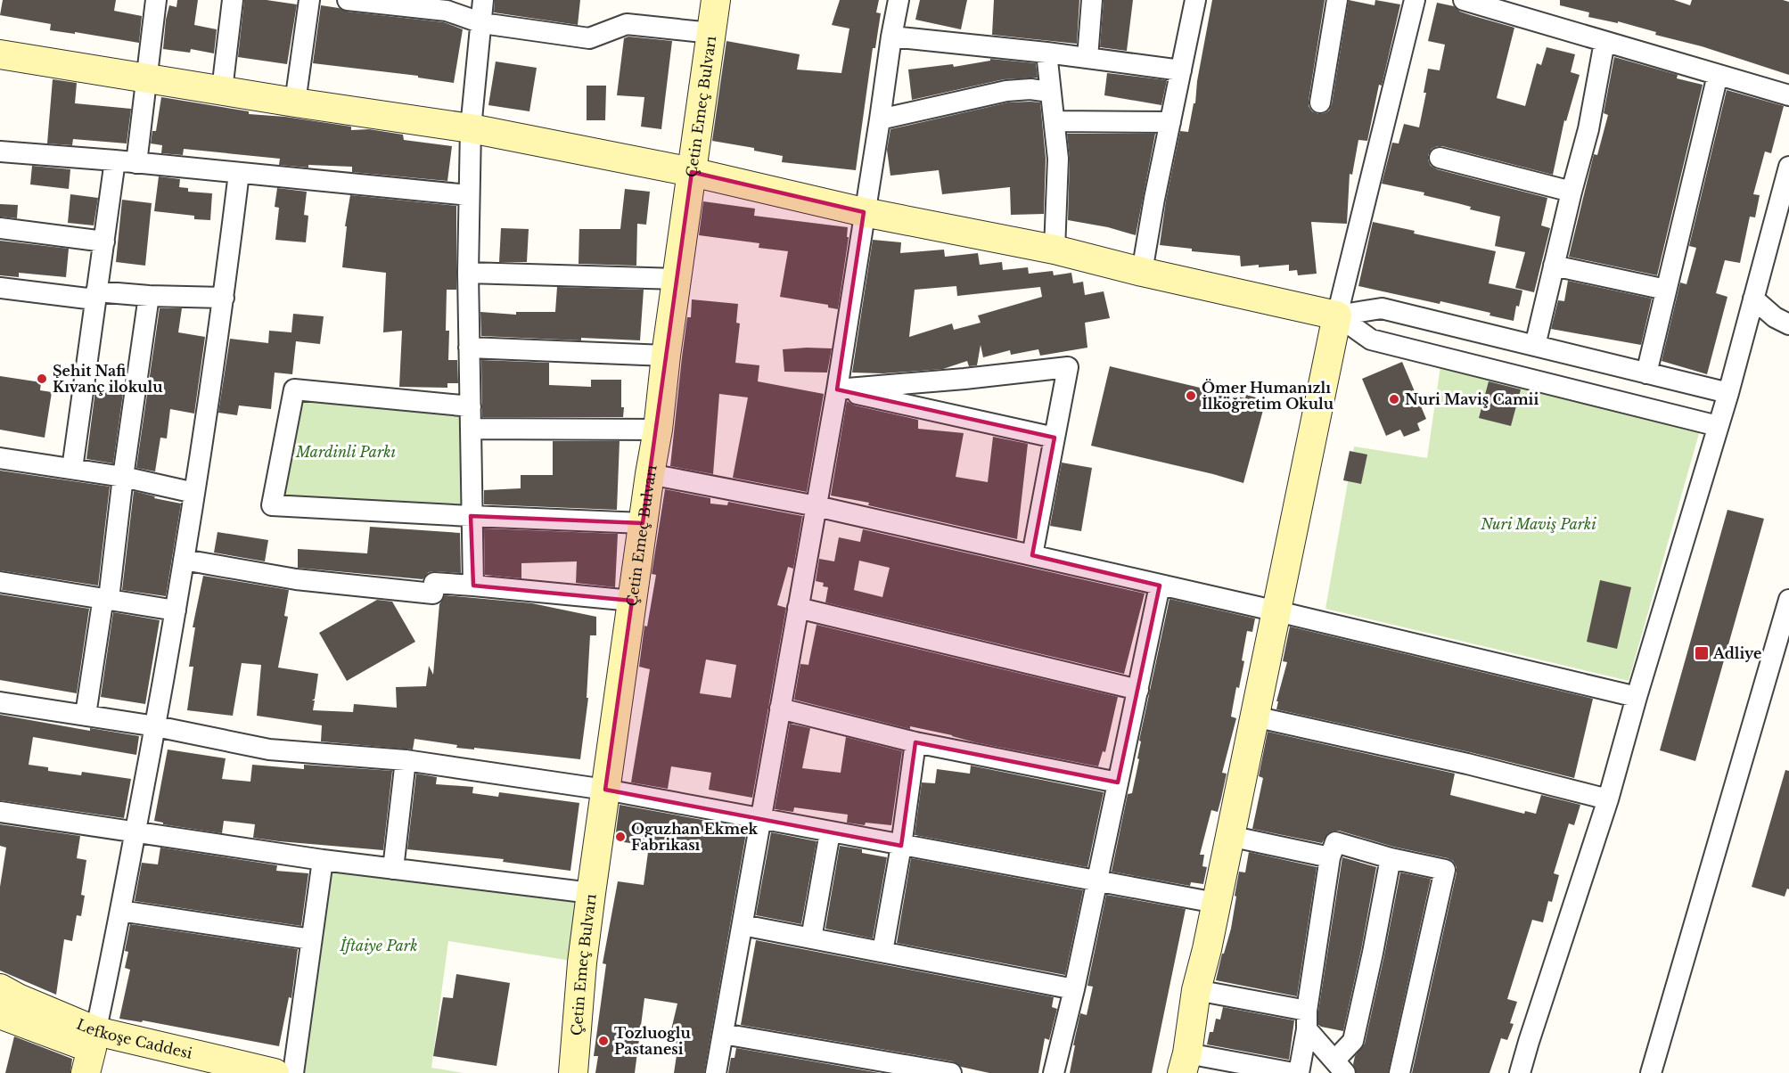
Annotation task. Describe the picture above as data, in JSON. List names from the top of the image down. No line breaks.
{"streets":{"street":["Çetin Emeç Bulvarı","Lefkoşe Caddesi"]},"parks":["Mardinli Parkı","Nuri Maviş Parki","İftaiye Park"],"places":{"other":["Şehit Nafi Kıvanç ilokulu","Ömer Humanızlı İlköğretim Okulu","Nuri Maviş Camii","Oguzhan Ekmek Fabrikası","Tozluoglu Pastanesi"],"transit":["Adliye"]}}
